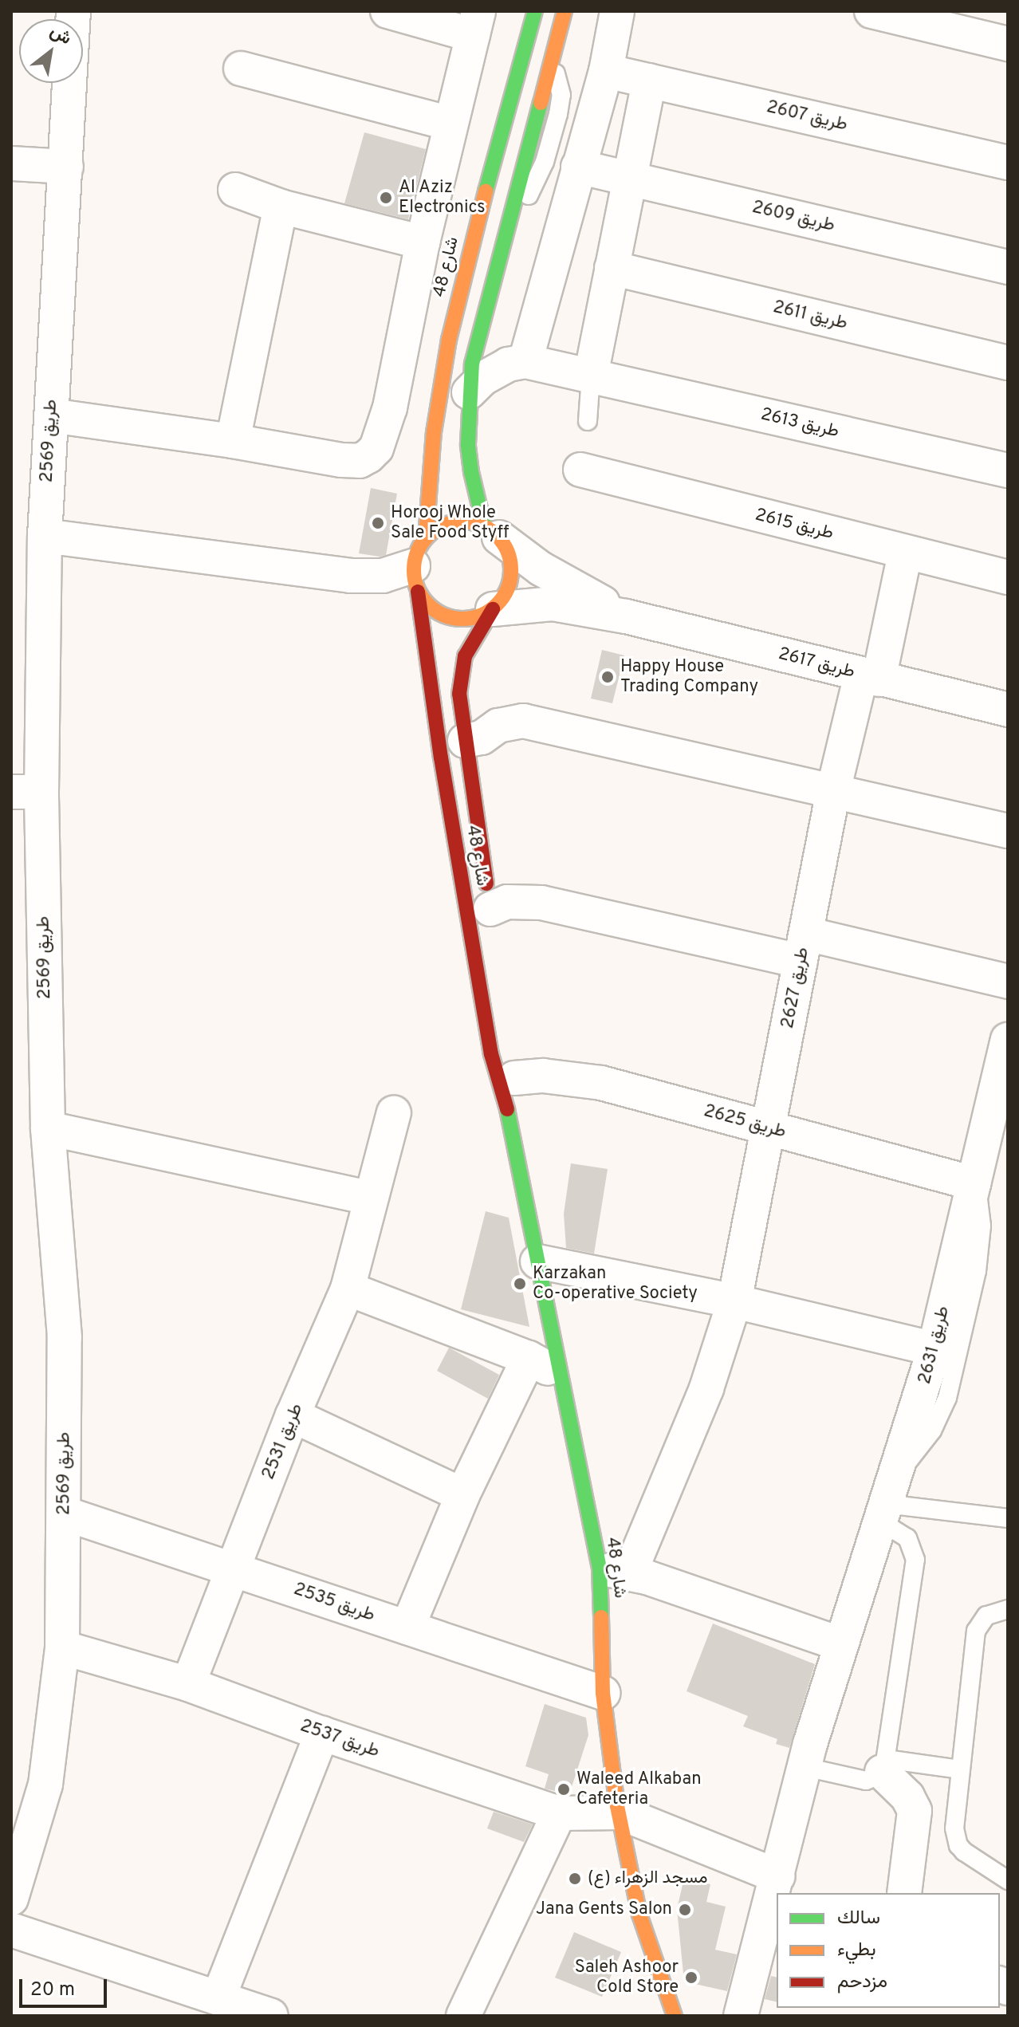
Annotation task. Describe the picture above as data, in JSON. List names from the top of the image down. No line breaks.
{"streets":{"street":["طريق 2607","طريق 2609","شارع 48","طريق 2611","طريق 2613","طريق 2569","طريق 2615","طريق 2617","طريق 2627","طريق 2625","طريق 2631","طريق 2531","طريق 2535","طريق 2537"]},"crossings":[["شارع 48","طريق 2617"],["شارع 48","طريق 2627"],["شارع 48","طريق 2625"],["شارع 48","طريق 2535"],["شارع 48","طريق 2537"],["طريق 2569","طريق 2535"],["طريق 2569","طريق 2537"],["طريق 2615","طريق 2627"],["طريق 2617","طريق 2627"],["طريق 2627","طريق 2625"],["طريق 2625","طريق 2631"],["طريق 2531","طريق 2535"],["طريق 2531","طريق 2537"]],"places":["Al Aziz Electronics","Horooj Whole Sale Food Styff","Happy House Trading Company","Karzakan Co-operative Society","Waleed Alkaban Cafeteria","مسجد الزهراء (ع)","Jana Gents Salon","Saleh Ashoor Cold Store"],"legend":["سالك","بطيء","مزدحم"],"scale_bar":"20 m","north":"top right"}
